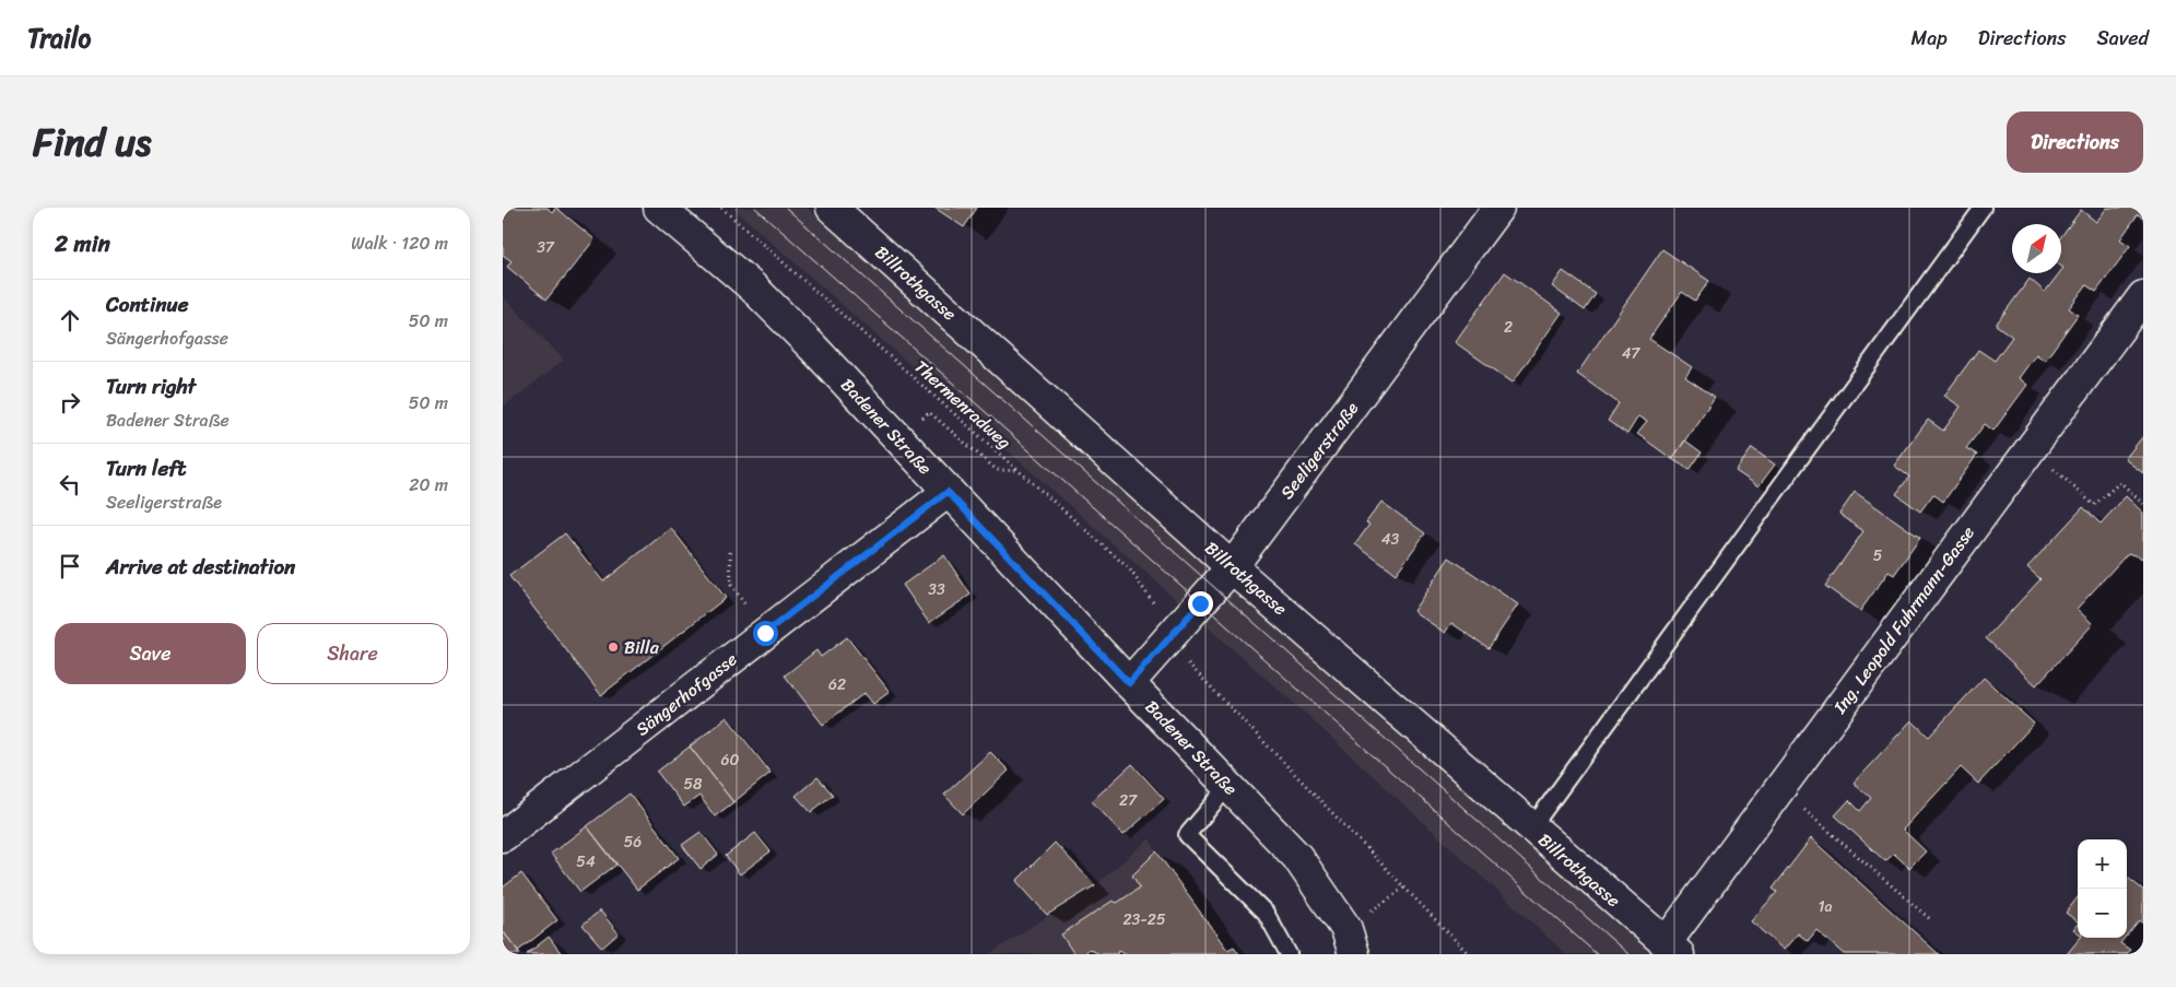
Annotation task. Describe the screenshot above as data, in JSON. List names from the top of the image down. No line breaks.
{"streets":{"street":["Billrothgasse","Badener Straße","Seeligerstraße","Ing. Leopold Fuhrmann-Gasse","Sängerhofgasse"],"path":["Thermenradweg"]},"crossings":[["Billrothgasse","Seeligerstraße"],["Billrothgasse","Ing. Leopold Fuhrmann-Gasse"],["Thermenradweg","Seeligerstraße"],["Badener Straße","Seeligerstraße"],["Badener Straße","Sängerhofgasse"]],"places":["Billa"],"house_numbers":["37","2","47","43","5","33","62","60","58","27","56","54","1a","23-25"],"north":"top right","page":{"header":"Trailo","nav":["Map","Directions","Saved"],"title":"Find us","buttons":["Directions",["Save","Share"]],"heading":["2 min","Walk · 120 m"],"list":[["Continue","Sängerhofgasse","50 m"],["Turn right","Badener Straße","50 m"],["Turn left","Seeligerstraße","20 m"],"Arrive at destination"],"map_buttons":["+","−"]}}
